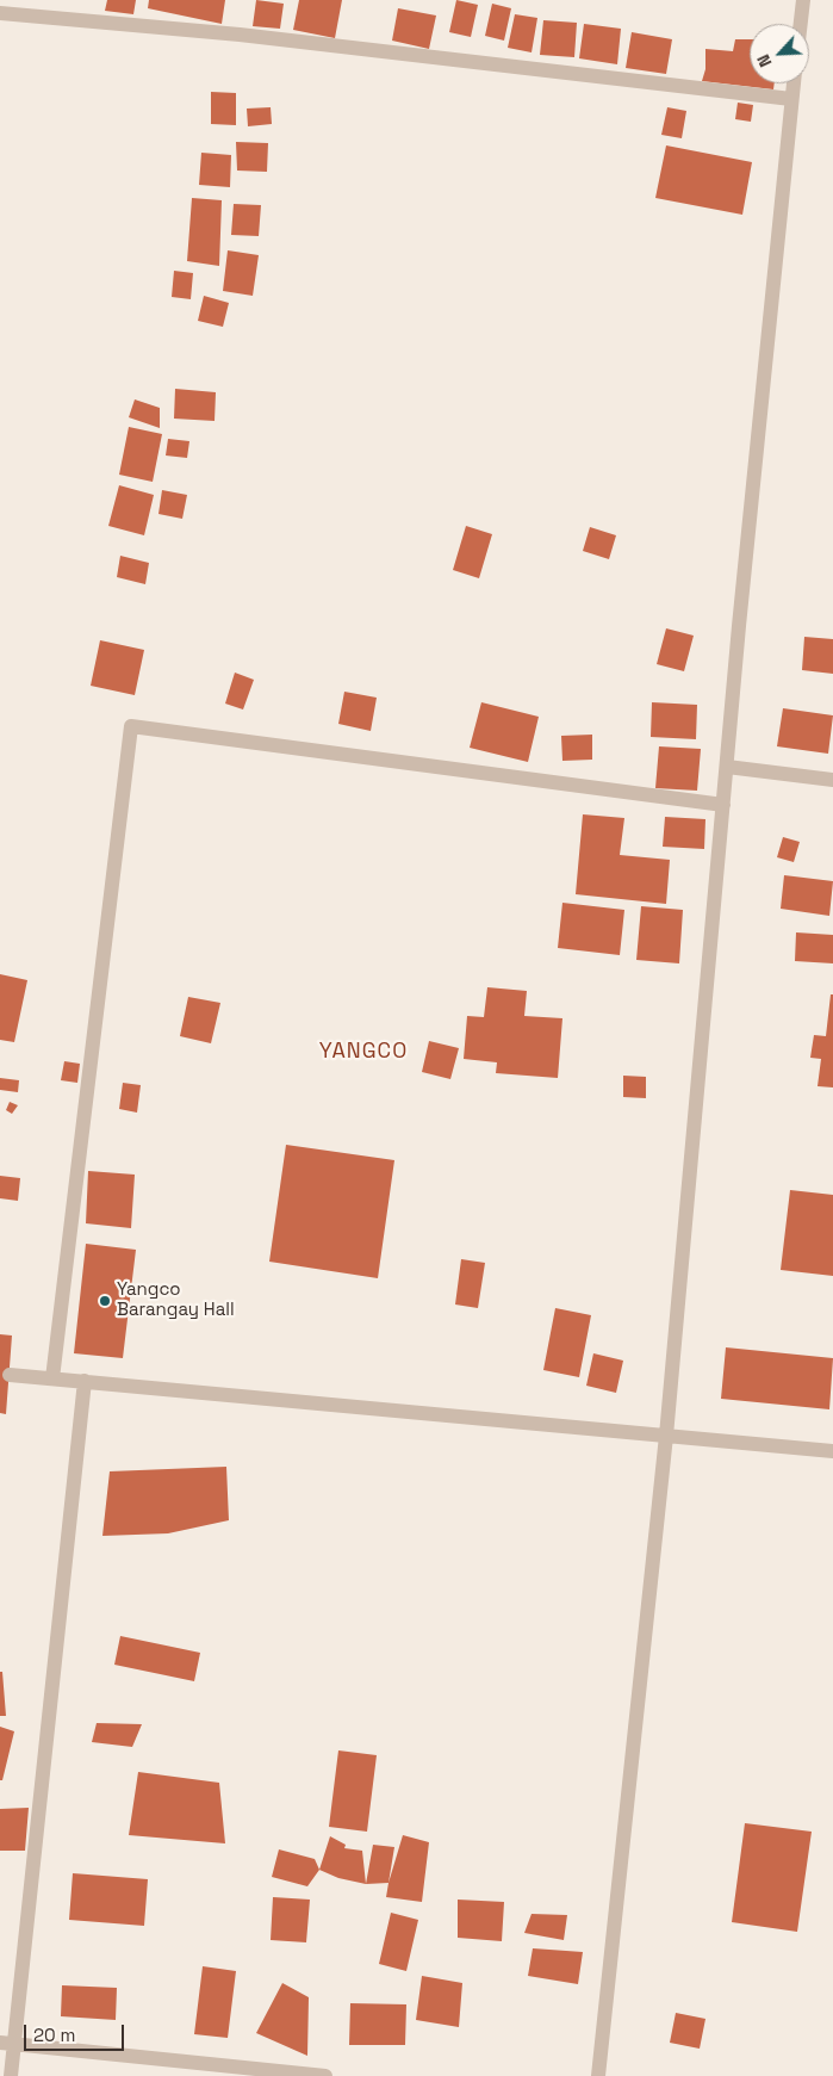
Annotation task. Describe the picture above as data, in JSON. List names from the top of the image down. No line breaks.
{"districts":["YANGCO"],"places":["Yangco Barangay Hall"],"scale_bar":"20 m","north":"bottom left"}
